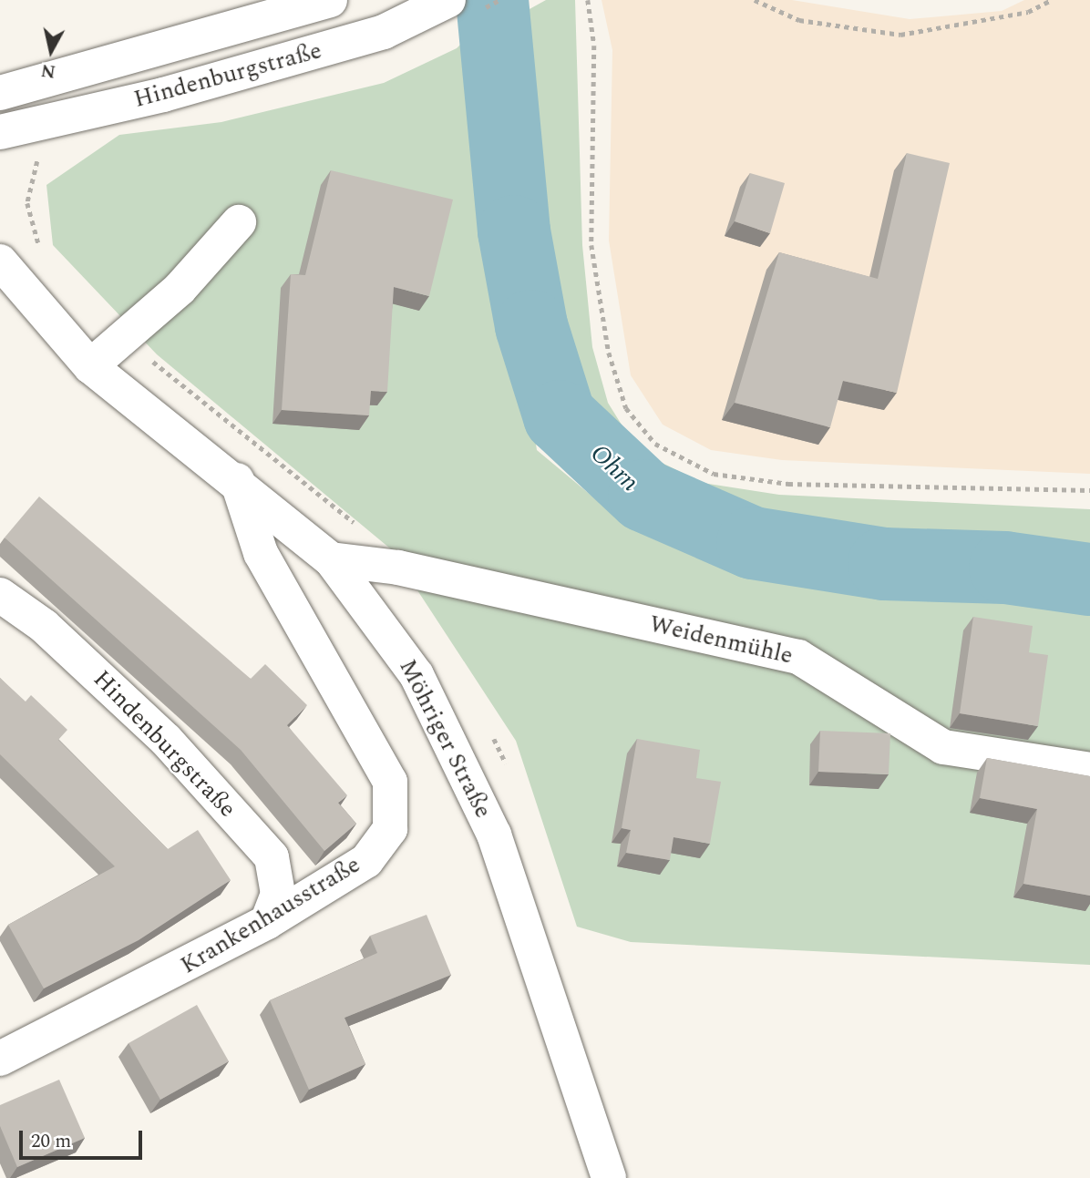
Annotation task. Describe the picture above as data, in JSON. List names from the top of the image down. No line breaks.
{"streets":{"street":["Hindenburgstraße","Weidenmühle","Möhriger Straße","Krankenhausstraße"]},"crossings":[["Hindenburgstraße","Krankenhausstraße"],["Weidenmühle","Möhriger Straße"],["Möhriger Straße","Krankenhausstraße"]],"water":["Ohrn"],"scale_bar":"20 m","north":"bottom"}
